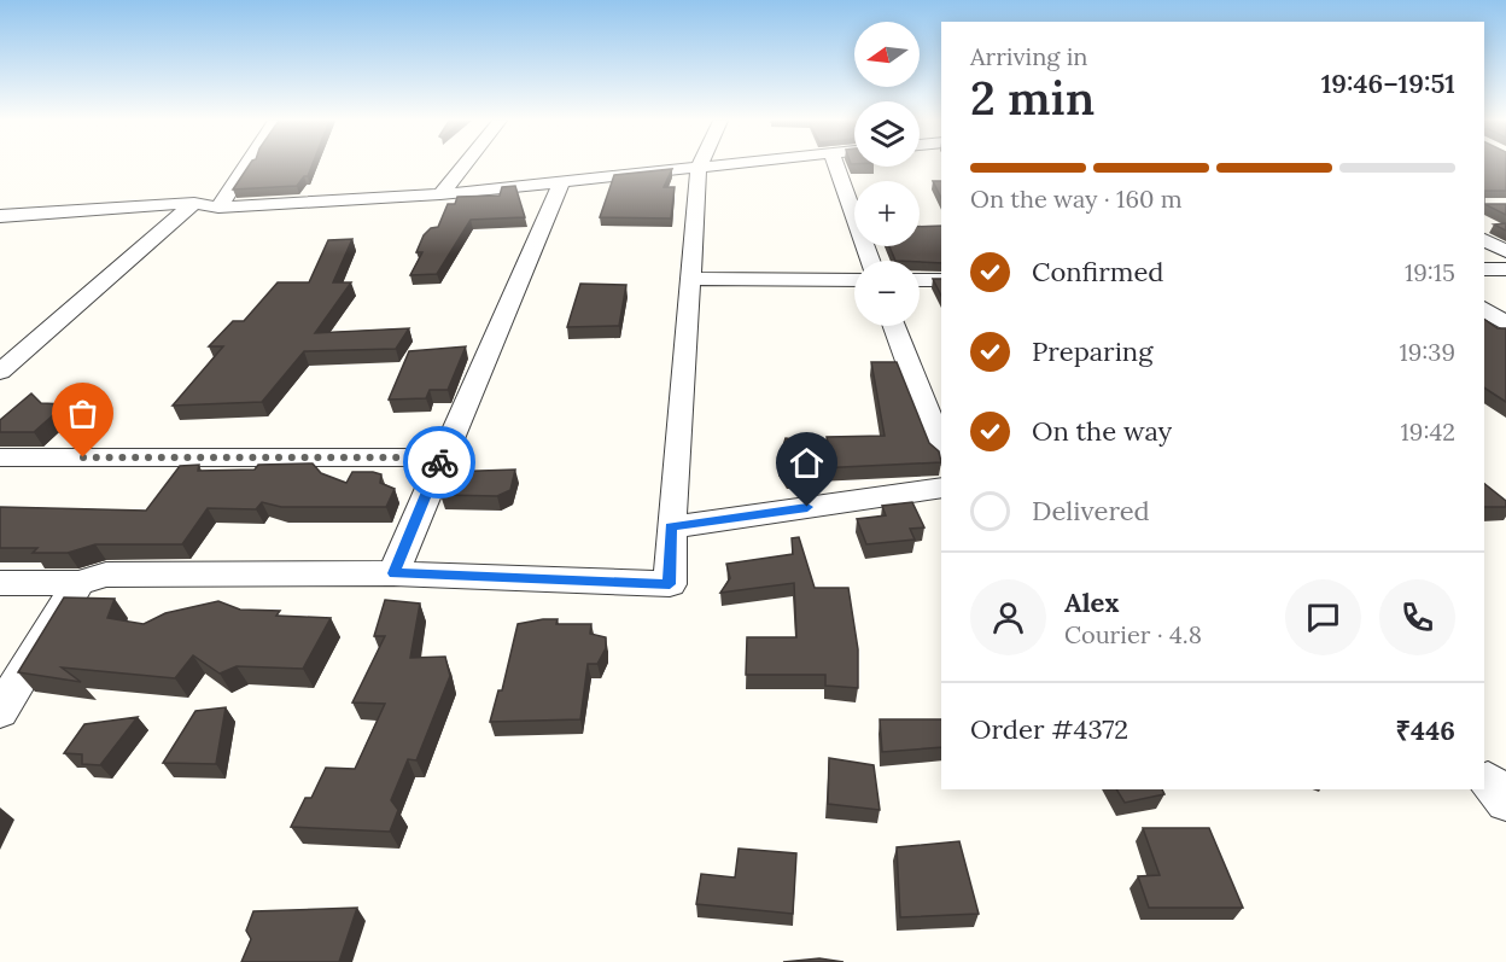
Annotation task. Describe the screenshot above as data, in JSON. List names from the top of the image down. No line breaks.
{"north":"left","page":{"map_buttons":["+","−"],"heading":["2 min","Arriving in","19:46–19:51"],"panel":["Alex","Courier · 4.8","Order #4372","₹446"],"bar":"On the way · 160 m","list":[["Confirmed","19:15"],["Preparing","19:39"],["On the way","19:42"],"Delivered"]}}
